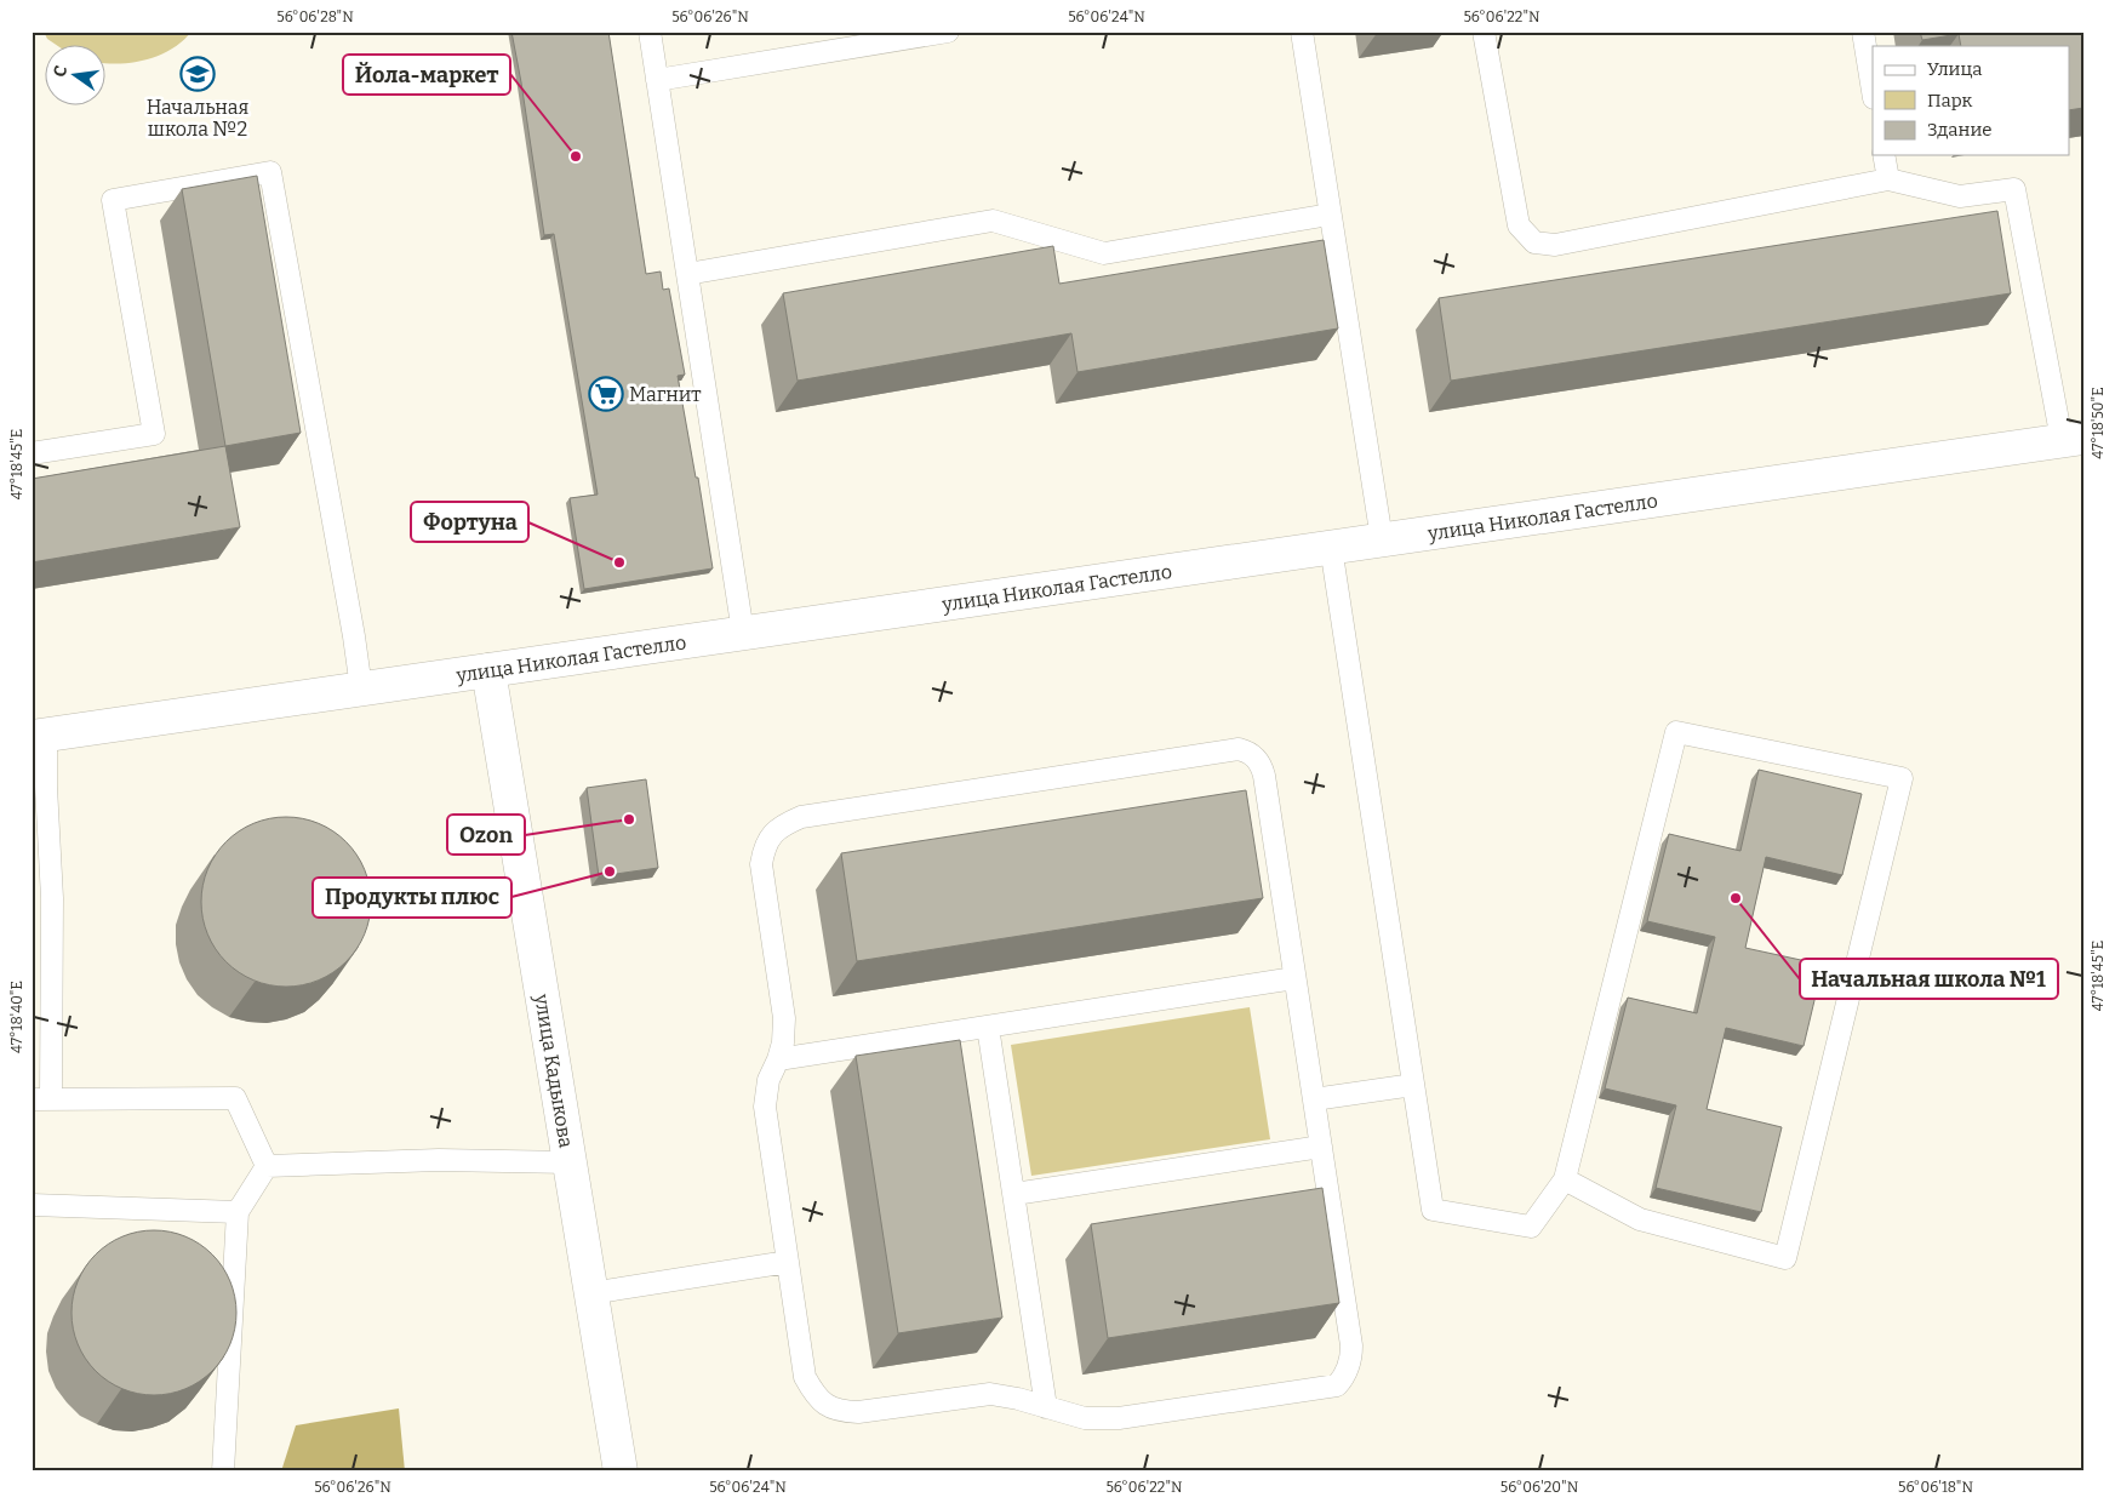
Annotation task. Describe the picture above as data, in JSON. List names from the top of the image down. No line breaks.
{"streets":{"street":["улица Николая Гастелло","улица Кадыкова"]},"crossings":[["улица Николая Гастелло","улица Кадыкова"]],"places":{"school or university":["Начальная школа №2"],"other":["Йола-маркет","Фортуна","Ozon","Продукты плюс","Начальная школа №1"],"supermarket":["Магнит"]},"legend":["Улица","Парк","Здание"],"north":"left","coordinates":["56°06'28\"N","56°06'26\"N","56°06'24\"N","56°06'22\"N","47°18'50\"E","47°18'45\"E","47°18'40\"E","56°06'20\"N","56°06'18\"N"]}
